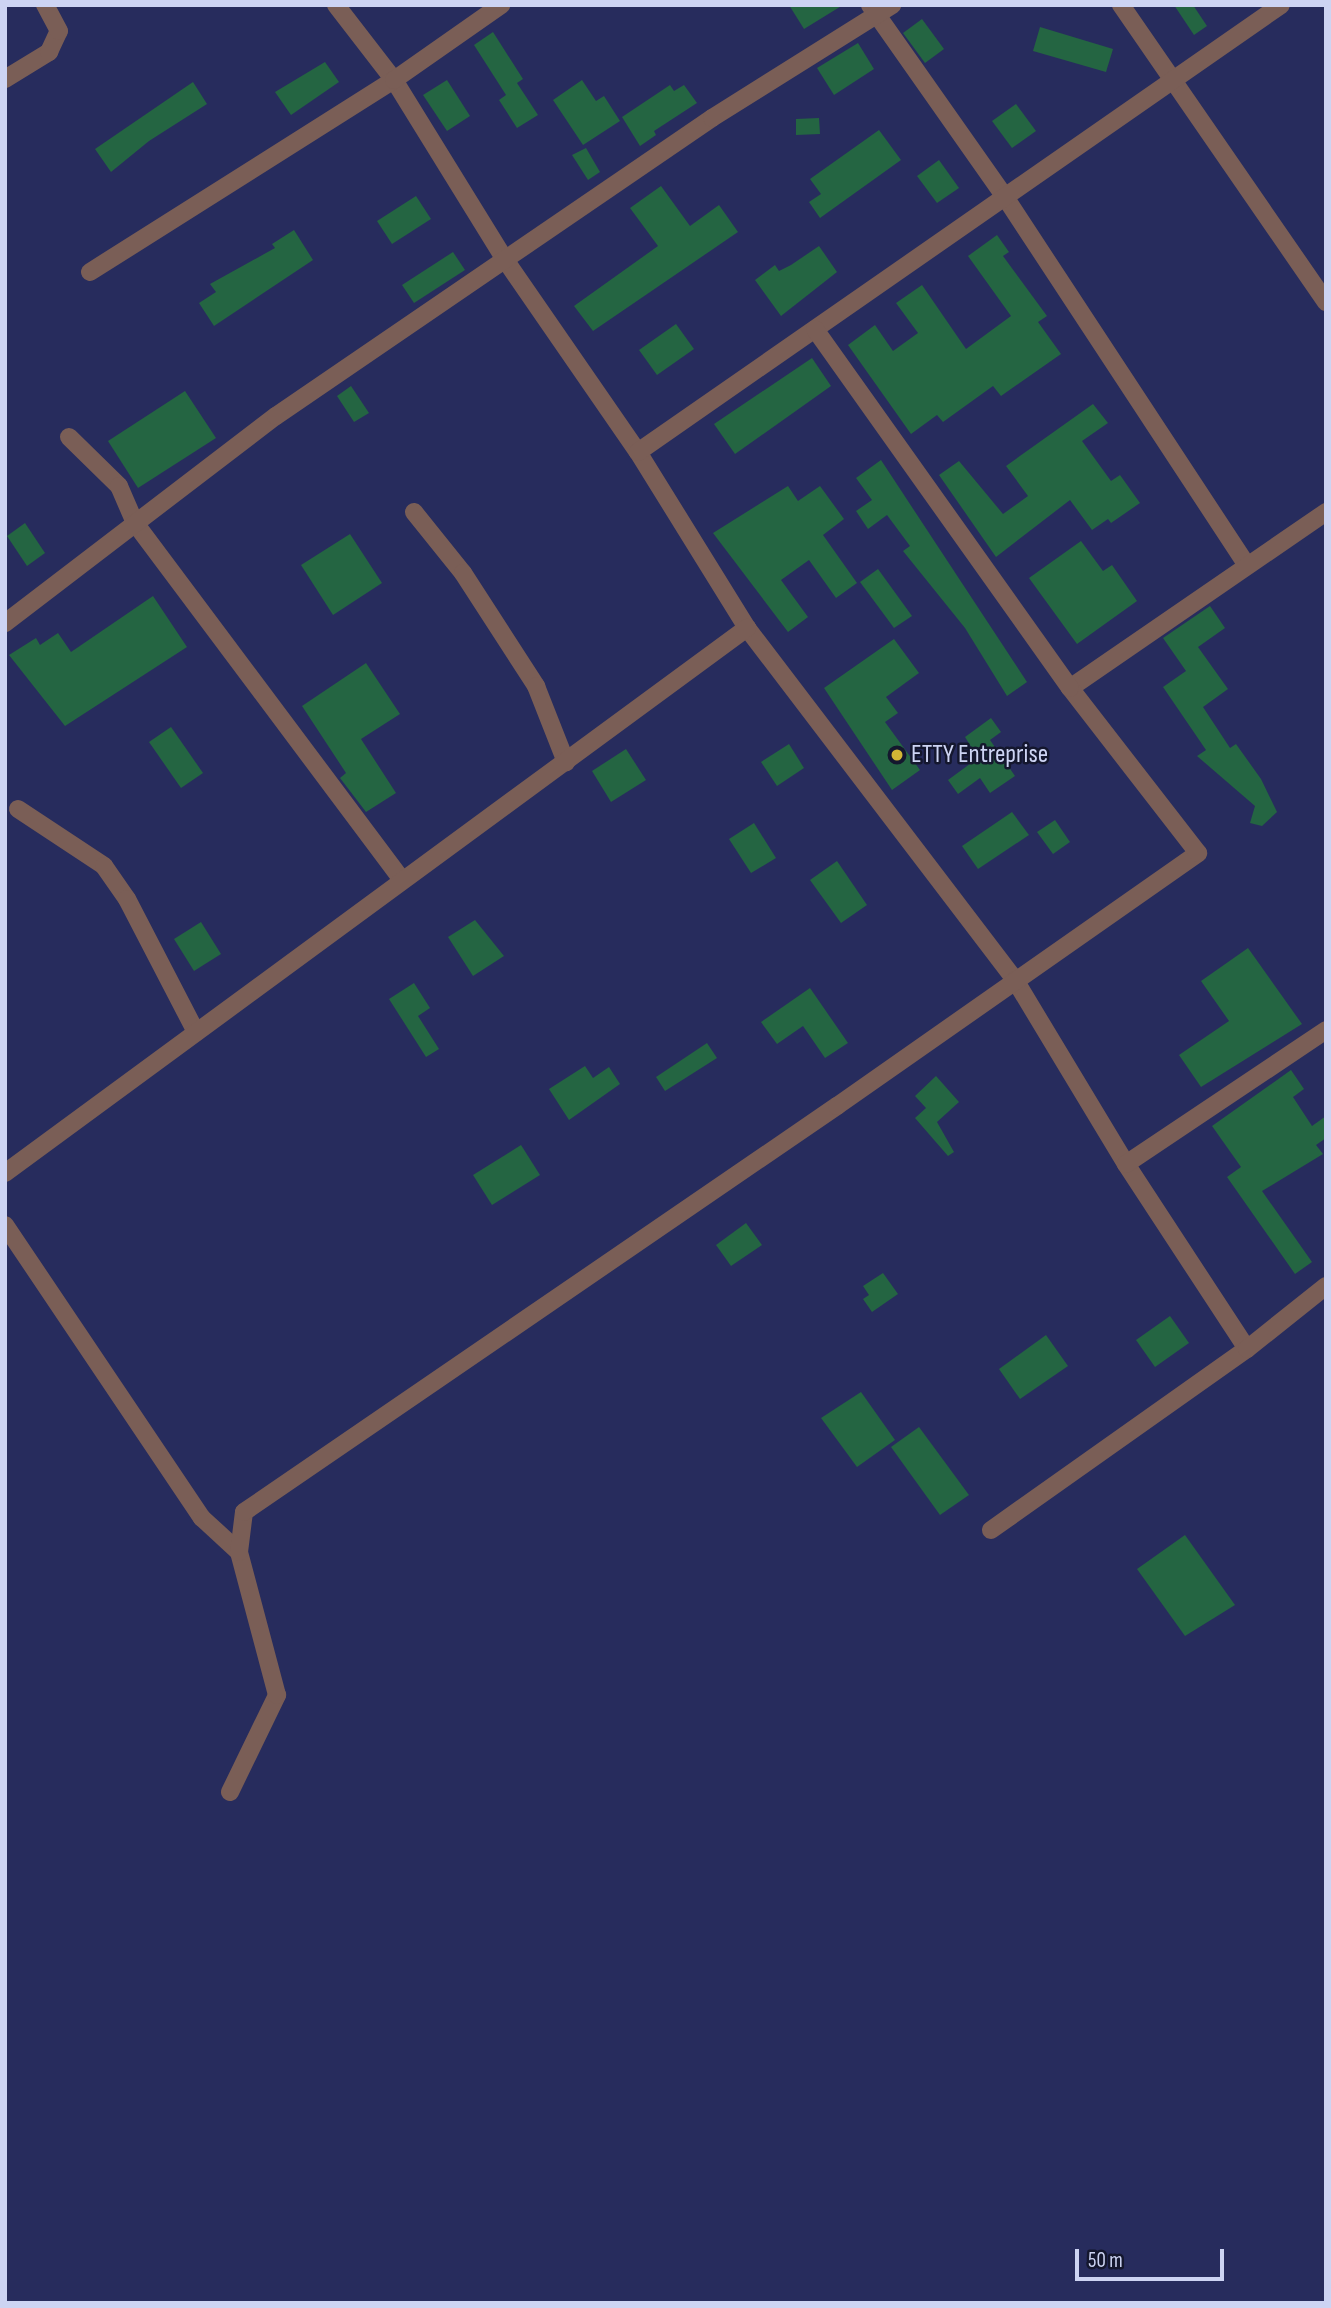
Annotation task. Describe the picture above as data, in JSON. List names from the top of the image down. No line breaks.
{"places":["ETTY Entreprise"],"scale_bar":"50 m"}
